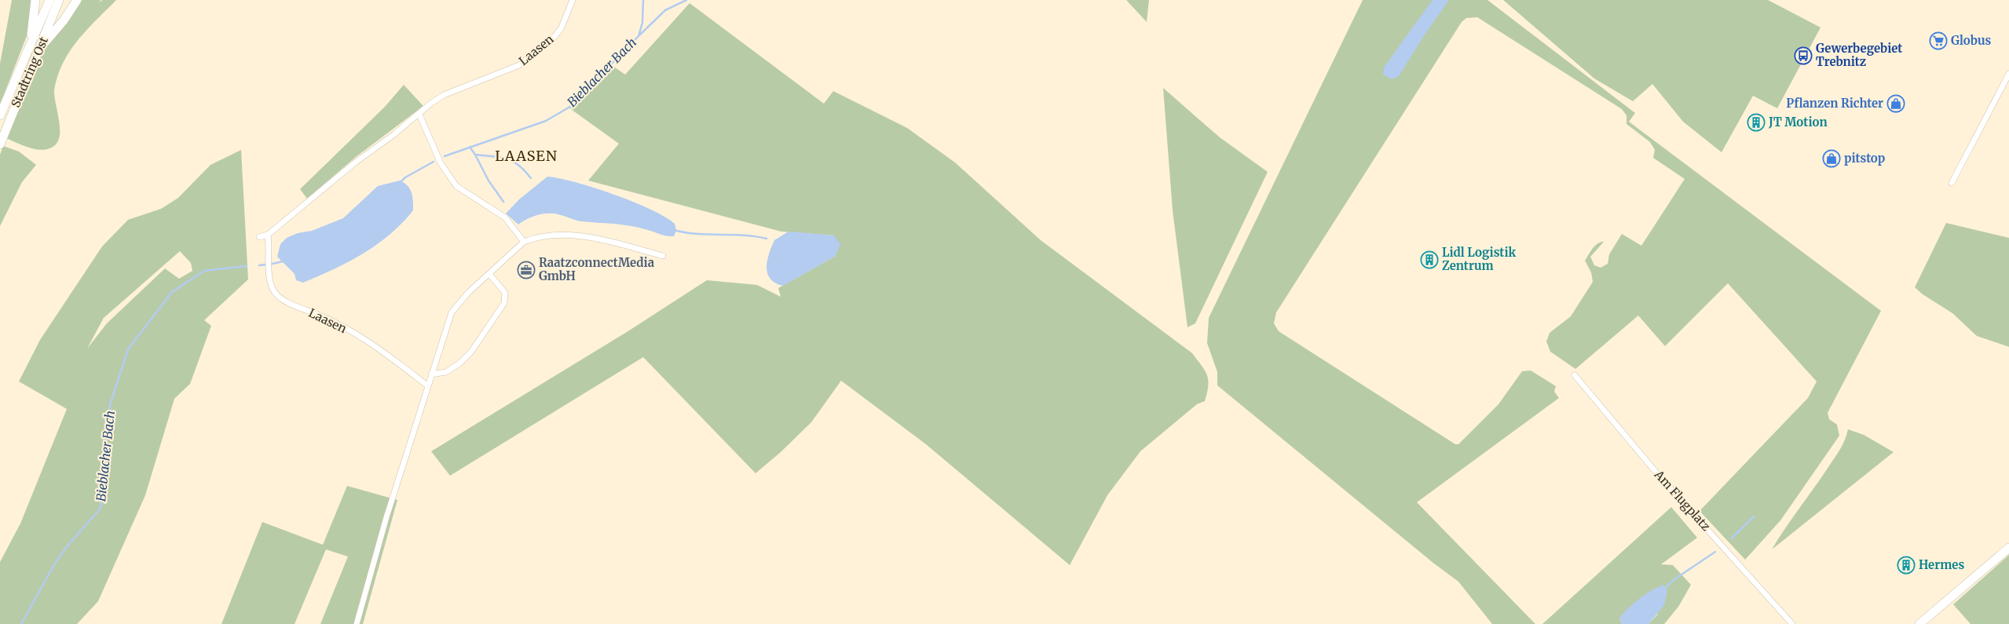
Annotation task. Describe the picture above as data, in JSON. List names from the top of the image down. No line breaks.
{"streets":{"main road":["Stadtring Ost"],"street":["Laasen","Am Flugplatz"]},"districts":["LAASEN"],"water":["Bieblacher Bach"],"places":{"supermarket":["Globus"],"bus stop":["Gewerbegebiet Trebnitz"],"shop":["Pflanzen Richter","pitstop"],"building":["JT Motion","Lidl Logistik Zentrum","Hermes"],"office":["RaatzconnectMedia GmbH"]}}
